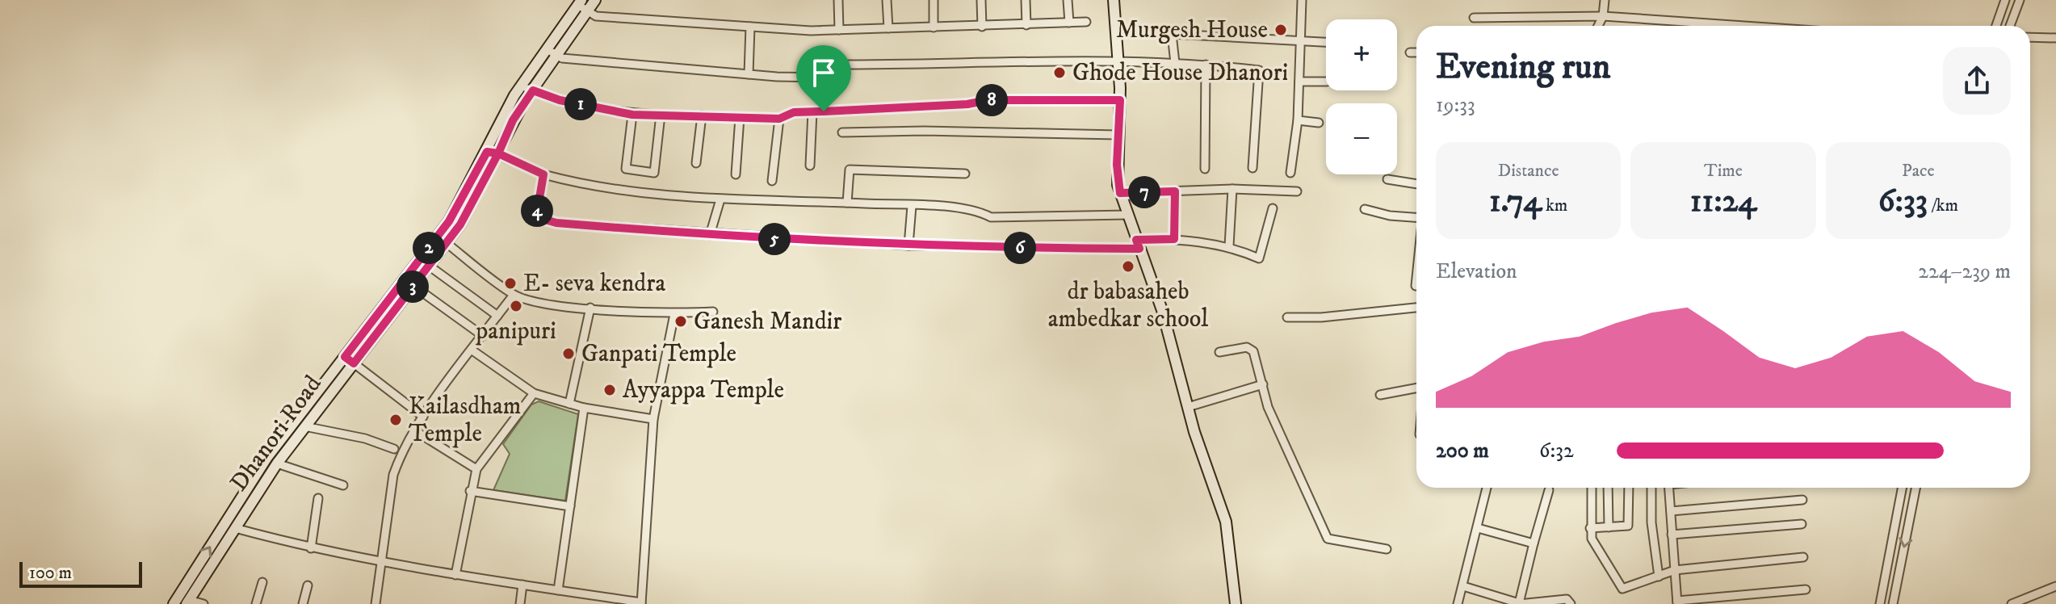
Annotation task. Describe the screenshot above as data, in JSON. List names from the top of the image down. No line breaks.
{"streets":{"main road":["Dhanori Road"]},"places":["Murgesh House","Ghode House Dhanori","dr babasaheb ambedkar school","E- seva kendra","panipuri","Ganesh Mandir","Ganpati Temple","Ayyappa Temple","Kailasdham Temple"],"scale_bar":"100 m","page":{"map_buttons":["+","−"],"heading":["Evening run","19:33"],"pins":["8","1","7","4","5","2","6","3"],"stats":[["Distance","1.74 km"],["Time","11:24"],["Pace","6:33 /km"]],"chart":["Elevation","224–239 m"],"list":[{"name":"200 m","note":"6:32"}],"scale":"100 m"}}
